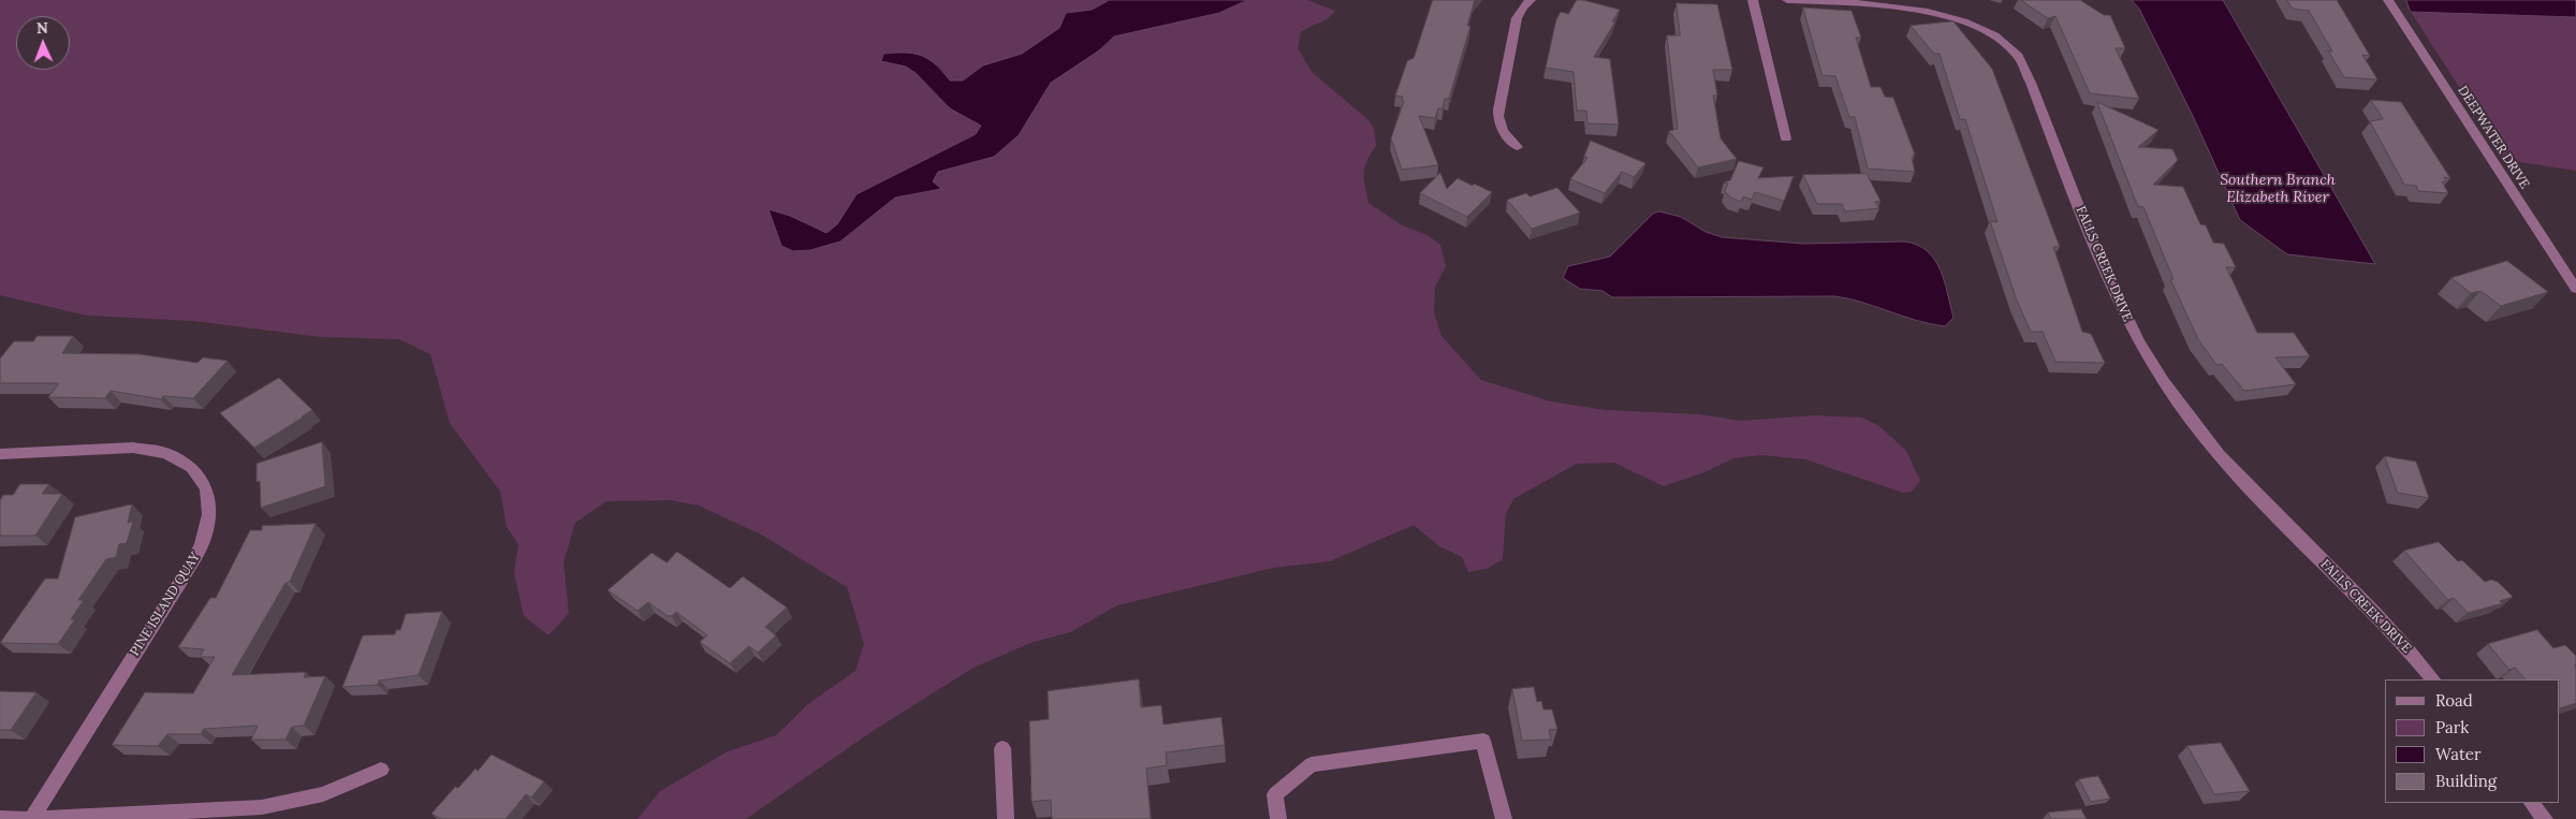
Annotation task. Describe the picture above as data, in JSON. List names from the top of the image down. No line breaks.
{"streets":{"street":["DEEPWATER DRIVE","FALLS CREEK DRIVE","PINE ISLAND QUAY"]},"water":["Southern Branch Elizabeth River"],"legend":["Road","Park","Water","Building"],"north":"top"}
